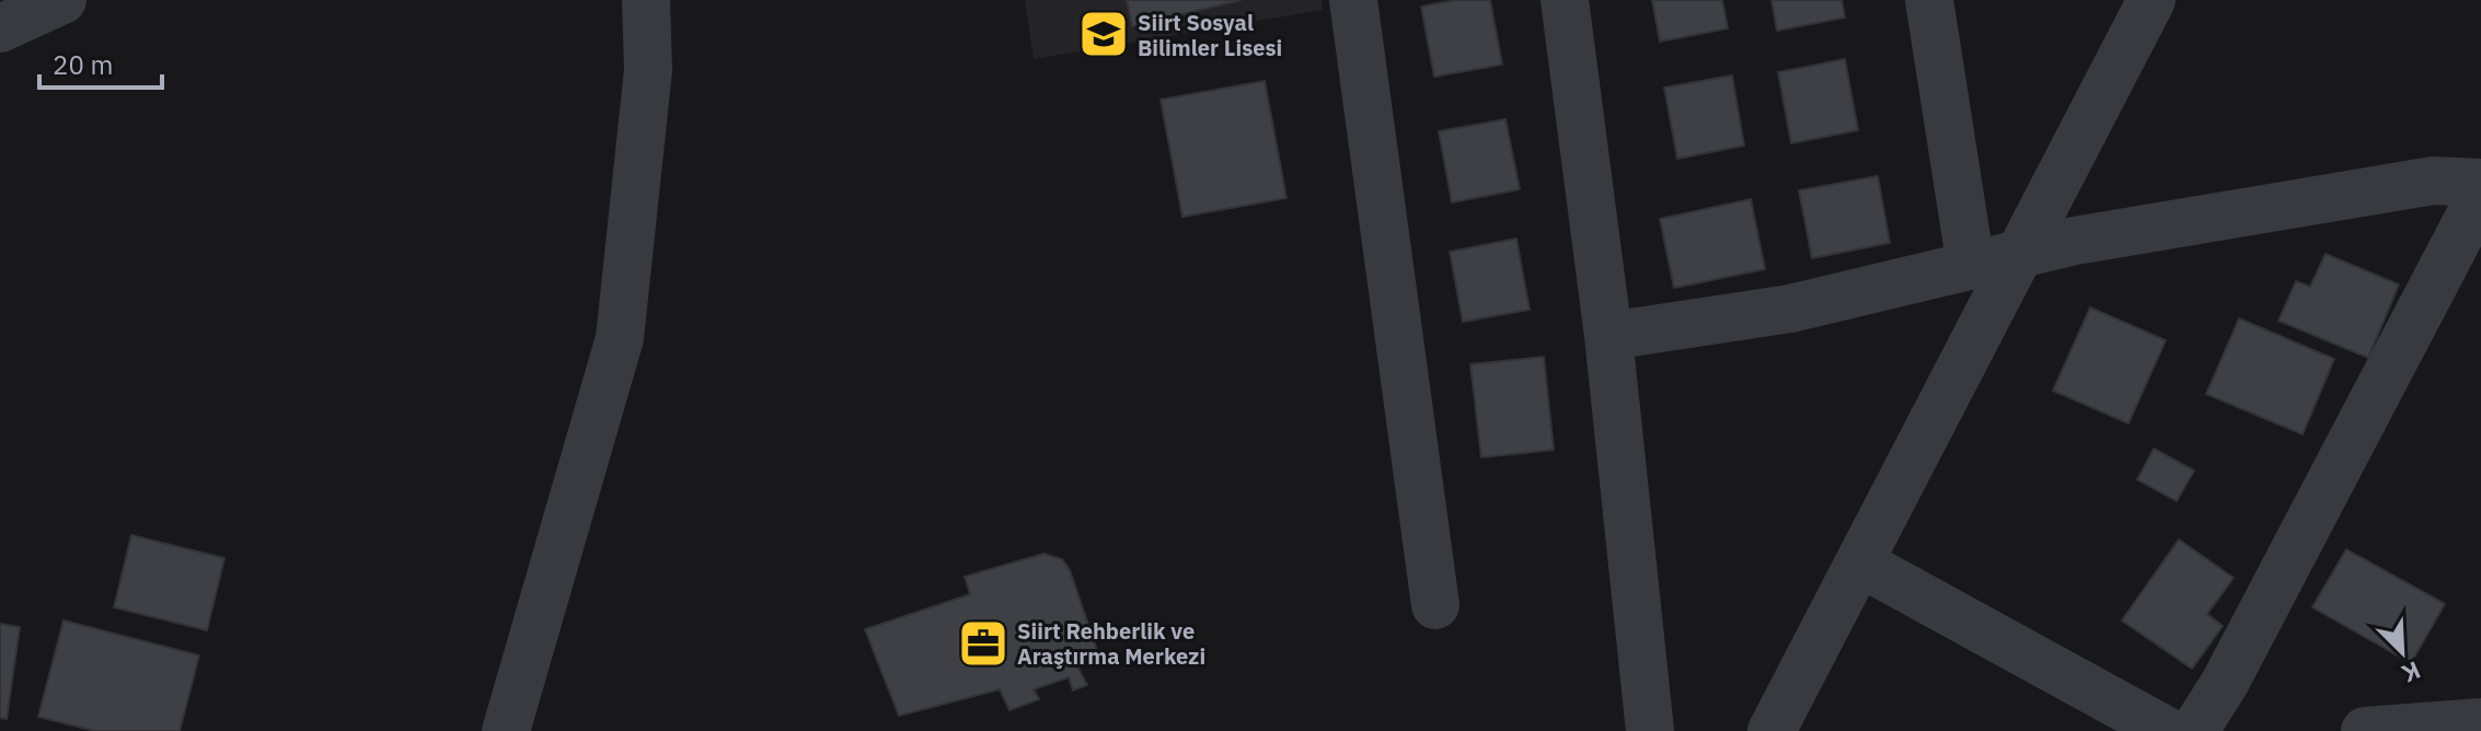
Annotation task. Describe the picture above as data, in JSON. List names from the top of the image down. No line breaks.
{"places":{"school or university":["Siirt Sosyal Bilimler Lisesi"],"office":["Siirt Rehberlik ve Araştırma Merkezi"]},"scale_bar":"20 m","north":"bottom right"}
